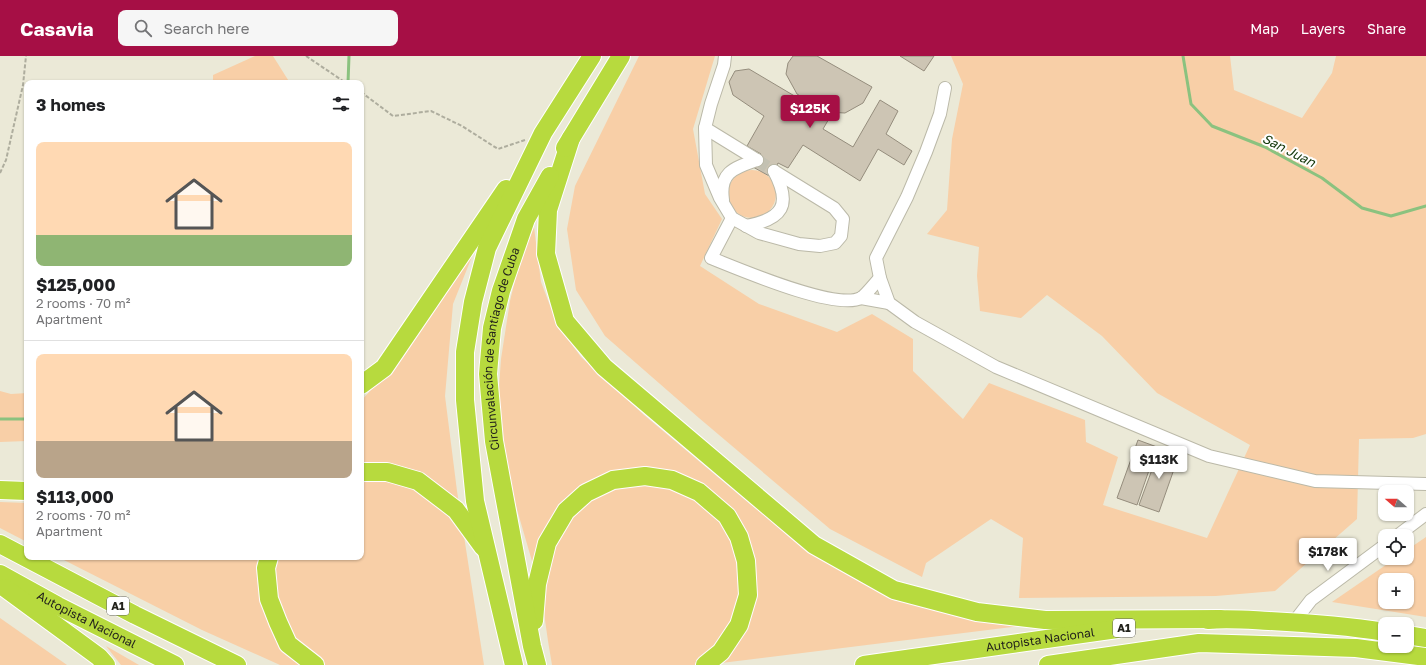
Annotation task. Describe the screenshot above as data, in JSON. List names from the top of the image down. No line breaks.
{"streets":{"highway":["Circunvalación de Santiago de Cuba","A1","Autopista Nacional"]},"water":["San Juan"],"north":"left","page":{"header":"Casavia","search":"Search here","nav":["Map","Layers","Share"],"heading":"3 homes","price":["$125K","$113K","$178K"],"list":[{"name":"$125,000","note":"2 rooms · 70 m² · Apartment"},{"name":"$113,000","note":"2 rooms · 70 m² · Apartment"}],"map_buttons":["+","−"]}}
